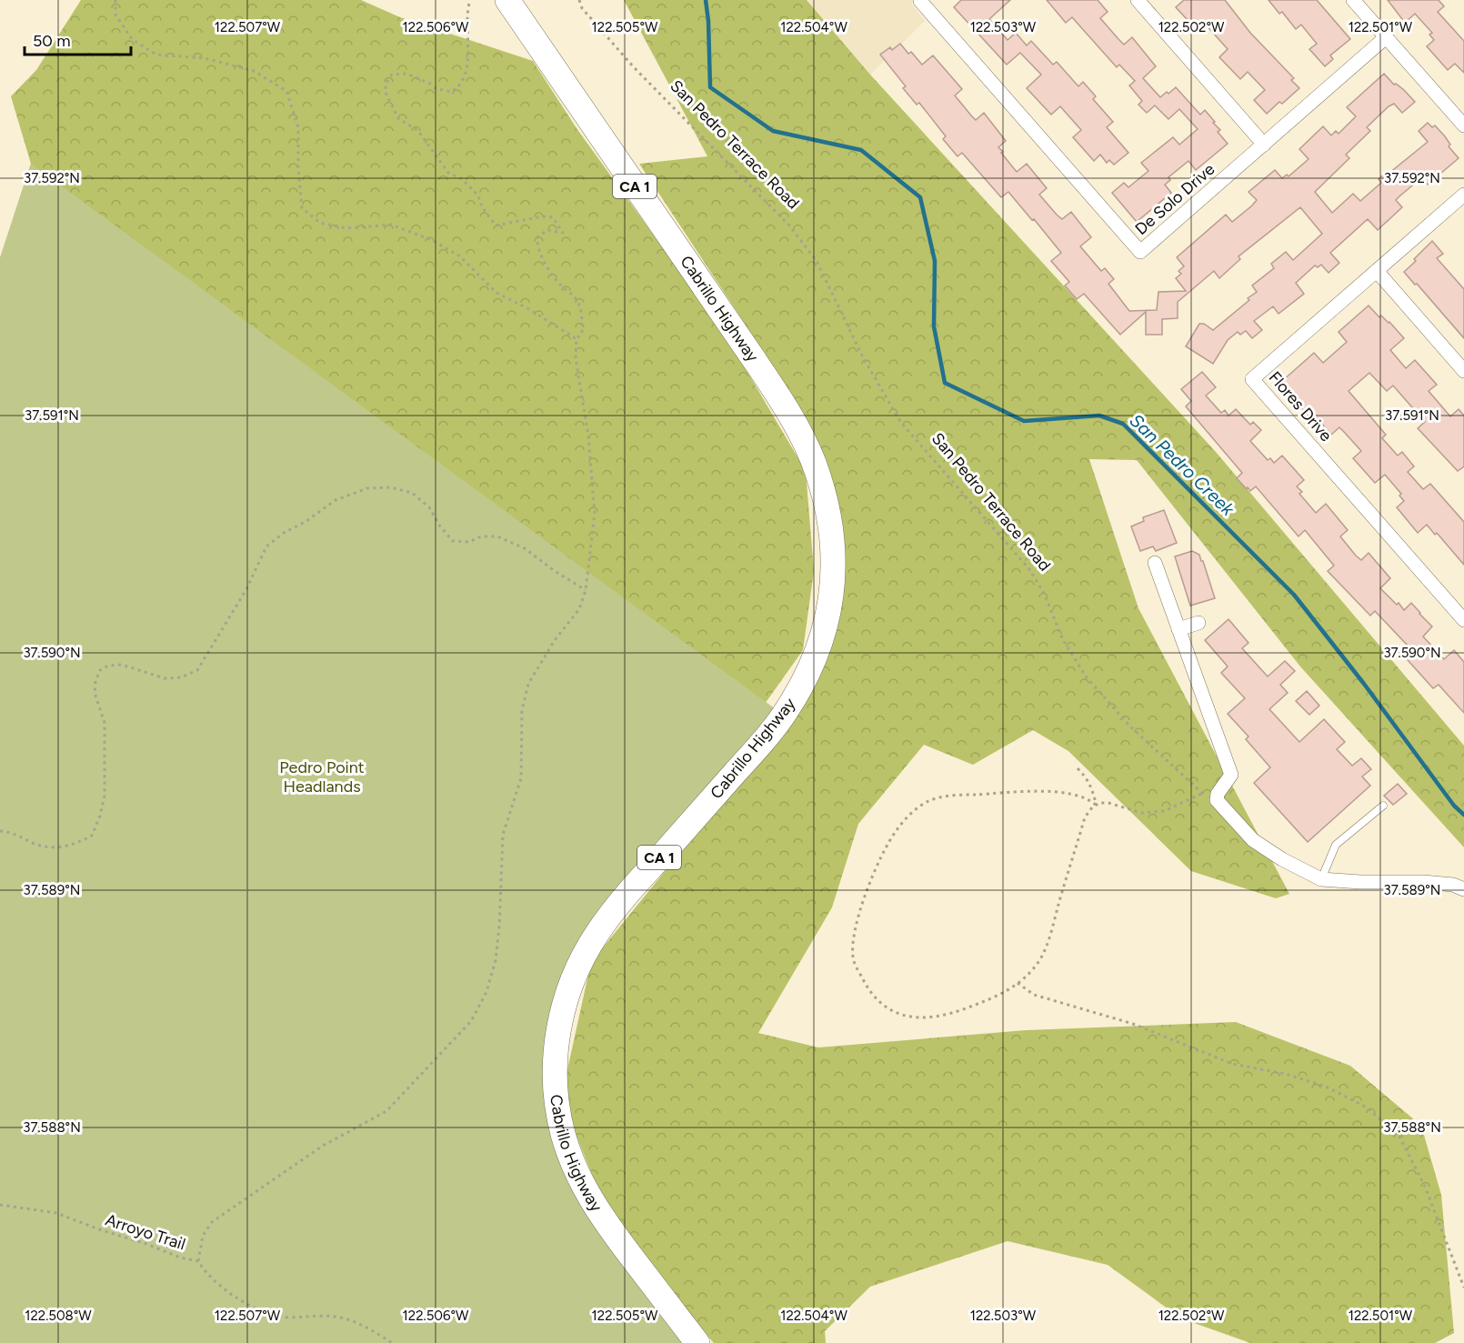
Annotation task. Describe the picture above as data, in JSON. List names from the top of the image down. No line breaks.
{"streets":{"highway":["CA 1","Cabrillo Highway"],"street":["De Solo Drive","Flores Drive"],"path":["San Pedro Terrace Road","Arroyo Trail"]},"water":["San Pedro Creek"],"parks":["Pedro Point Headlands"],"scale_bar":"50 m","coordinates":["122.507°W","122.506°W","122.505°W","122.504°W","122.503°W","122.502°W","122.501°W","37.592°N","37.591°N","37.590°N","37.589°N","37.588°N","122.508°W"]}
